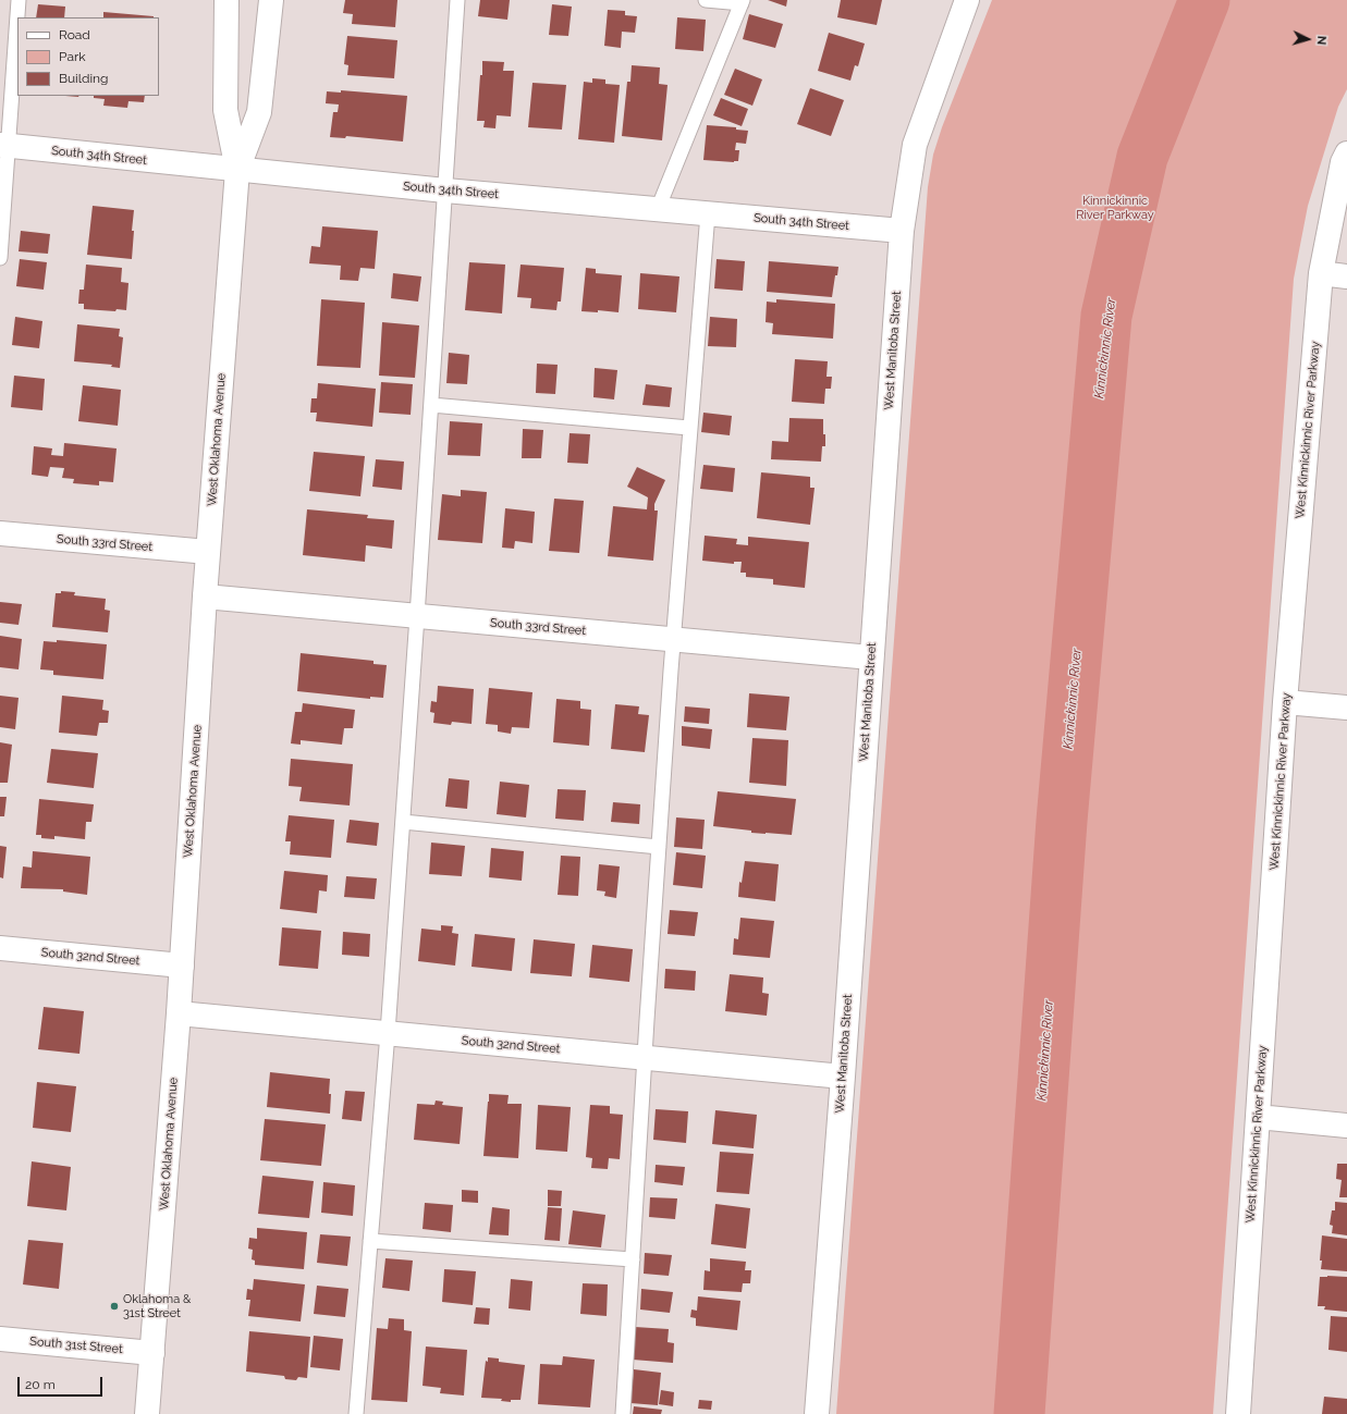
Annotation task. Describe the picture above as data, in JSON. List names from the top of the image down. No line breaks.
{"streets":{"street":["South 34th Street","West Manitoba Street","West Kinnickinnic River Parkway","West Oklahoma Avenue","South 33rd Street","South 32nd Street","South 31st Street"]},"crossings":[["South 34th Street","West Manitoba Street"],["South 34th Street","West Oklahoma Avenue"],["West Manitoba Street","South 33rd Street"],["West Manitoba Street","South 32nd Street"],["West Oklahoma Avenue","South 33rd Street"],["West Oklahoma Avenue","South 32nd Street"],["West Oklahoma Avenue","South 31st Street"]],"water":["Kinnickinnic River"],"parks":["Kinnickinnic River Parkway"],"places":["Oklahoma & 31st Street"],"legend":["Road","Park","Building"],"scale_bar":"20 m","north":"right"}
